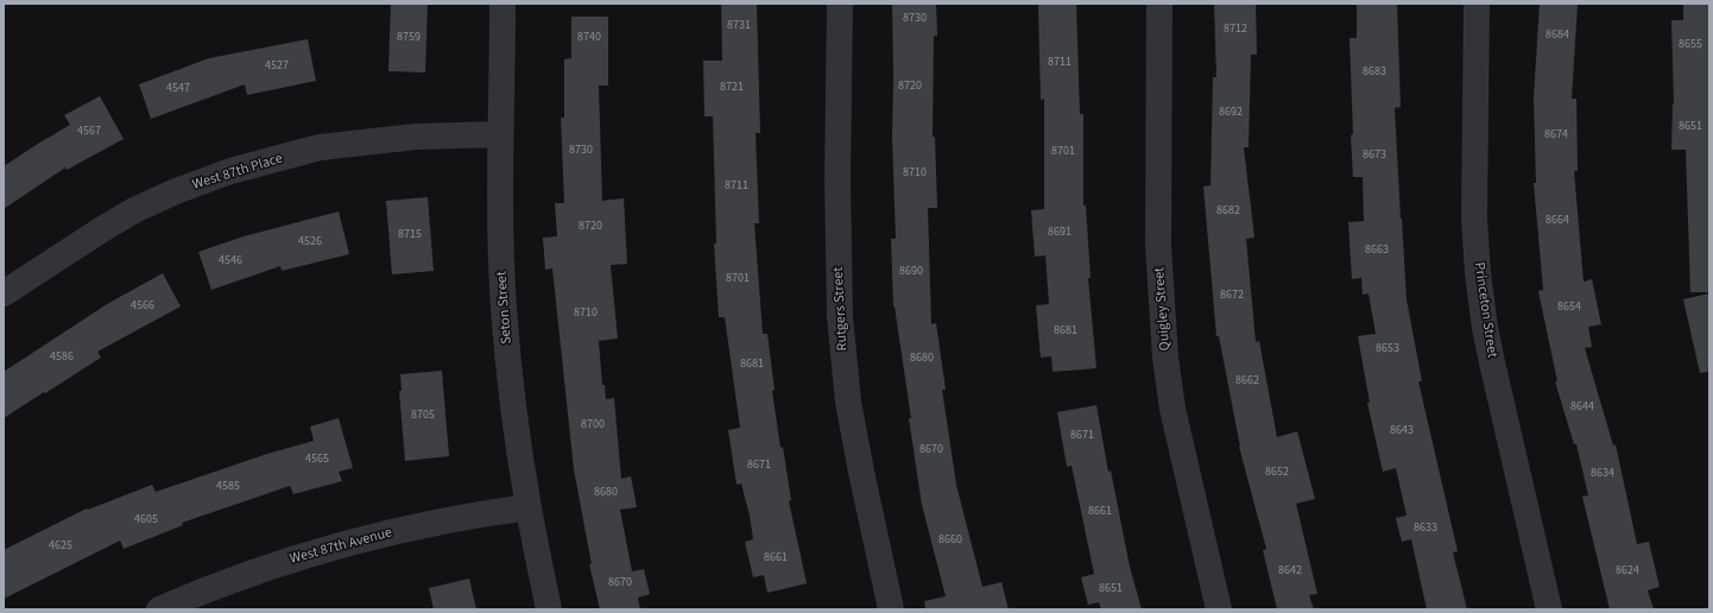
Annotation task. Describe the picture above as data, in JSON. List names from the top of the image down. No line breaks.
{"streets":{"street":["West 87th Place","Seton Street","Rutgers Street","Quigley Street","Princeton Street","West 87th Avenue"]},"crossings":[["West 87th Place","Seton Street"],["Seton Street","West 87th Avenue"]],"house_numbers":["8730","8731","8712","8684","8759","8740","8655","8711","4527","8683","8720","8721","4547","8692","8651","4567","8674","8730","8701","8673","8710","8711","8682","8664","8720","8691","8715","4526","8663","4546","8690","8701","8672","4566","8654","8710","8681","8653","4586","8680","8681","8662","8644","8705","8700","8643","8671","8670","4565","8671","8652","8634","4585","8680","8661","4605","8633","8660","4625","8661","8642","8624","8670","8651"]}
